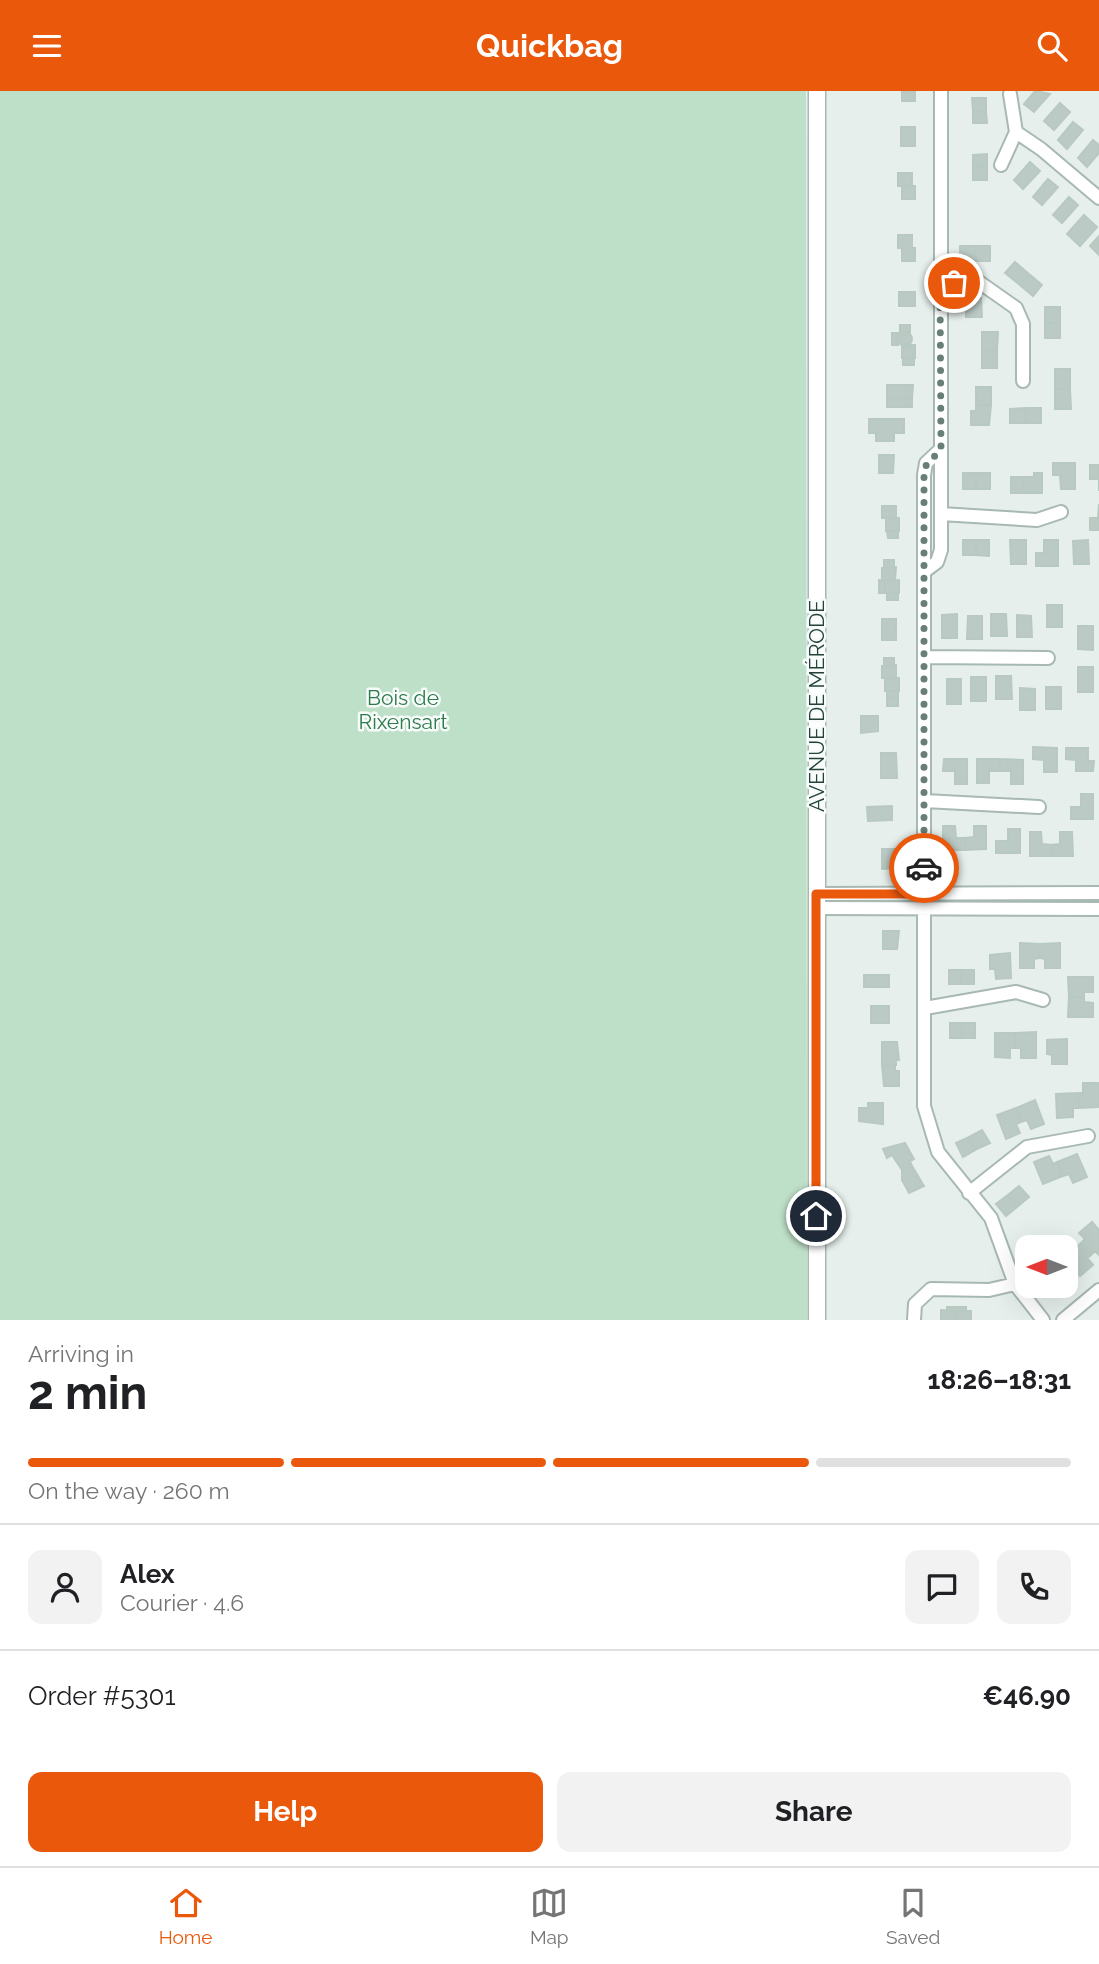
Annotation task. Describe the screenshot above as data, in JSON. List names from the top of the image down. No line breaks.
{"streets":{"street":["AVENUE DE MÉRODE"]},"parks":["Bois de Rixensart"],"north":"left","page":{"header":"Quickbag","heading":["2 min","Arriving in","18:26–18:31"],"panel":["Alex","Courier · 4.6","Order #5301","€46.90"],"bar":"On the way · 260 m","buttons":["Help","Share"],"tabs":["Home","Map","Saved"]}}
